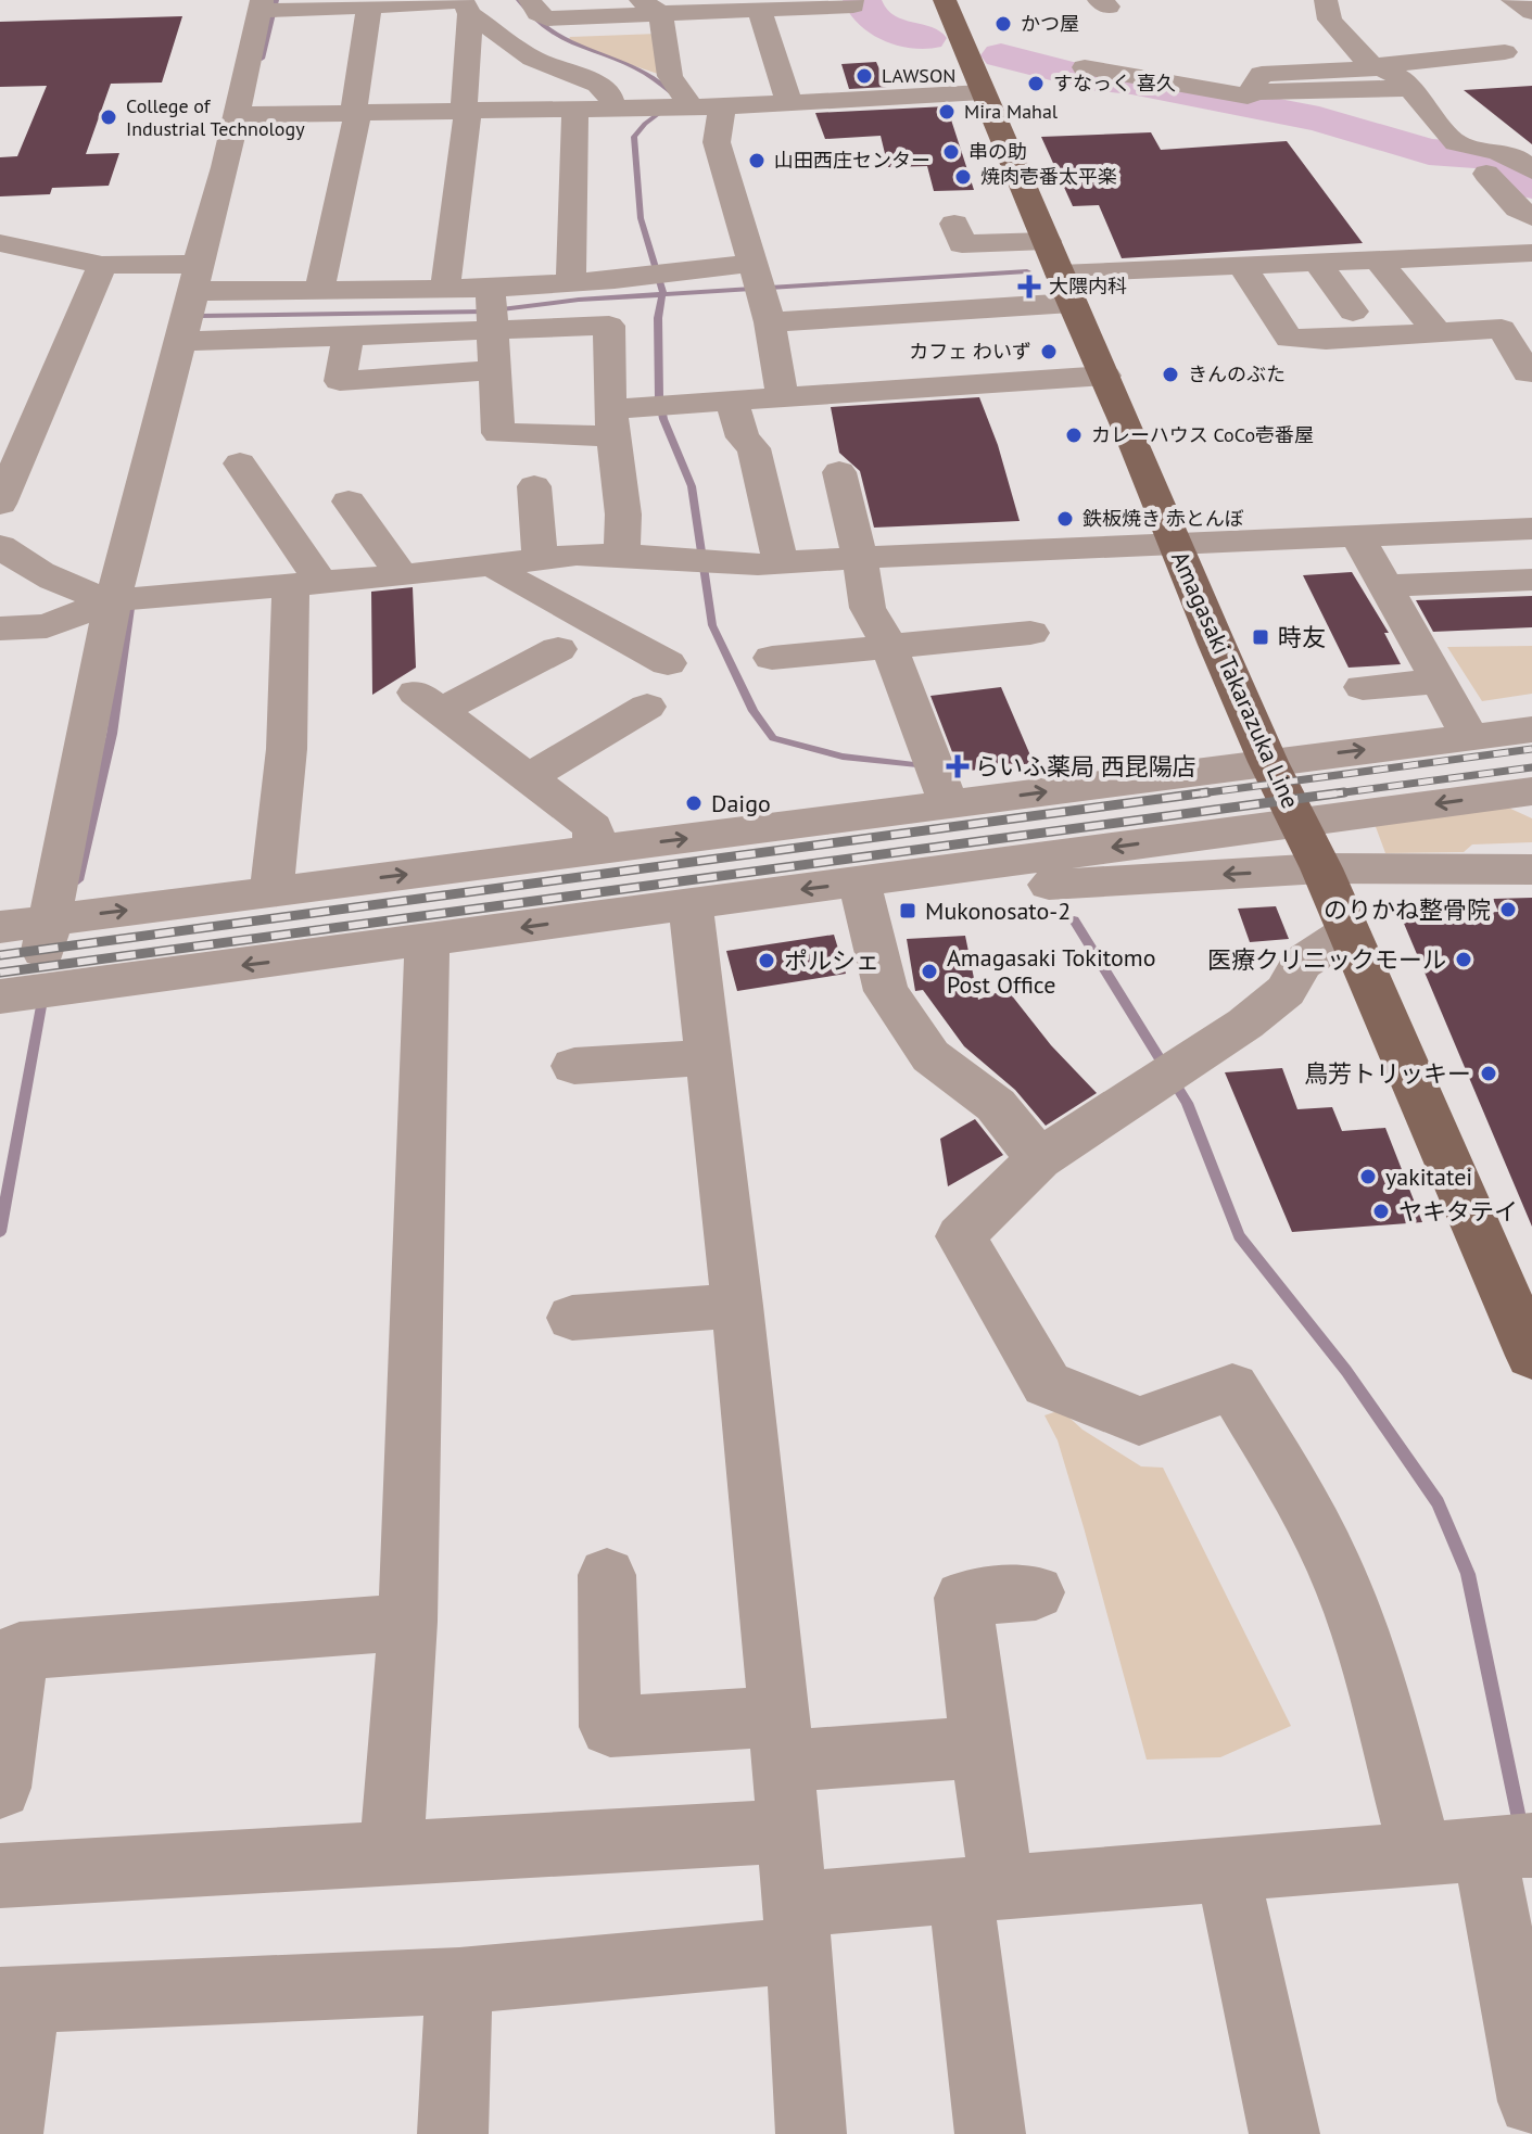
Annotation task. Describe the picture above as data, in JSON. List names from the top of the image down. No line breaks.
{"streets":{"main road":["Amagasaki Takarazuka Line"]},"places":{"other":["かつ屋","LAWSON","すなっく 喜久","Mira Mahal","College of Industrial Technology","串の助","山田西庄センター","焼肉壱番太平楽","カフェ わいず","きんのぶた","カレーハウス CoCo壱番屋","鉄板焼き 赤とんぼ","Daigo","のりかね整骨院","医療クリニックモール","ポルシェ","Amagasaki Tokitomo Post Office","鳥芳トリッキー","yakitatei","ヤキタテイ"],"health":["大隈内科","らいふ薬局 西昆陽店"],"transit":["時友","Mukonosato-2"]}}
